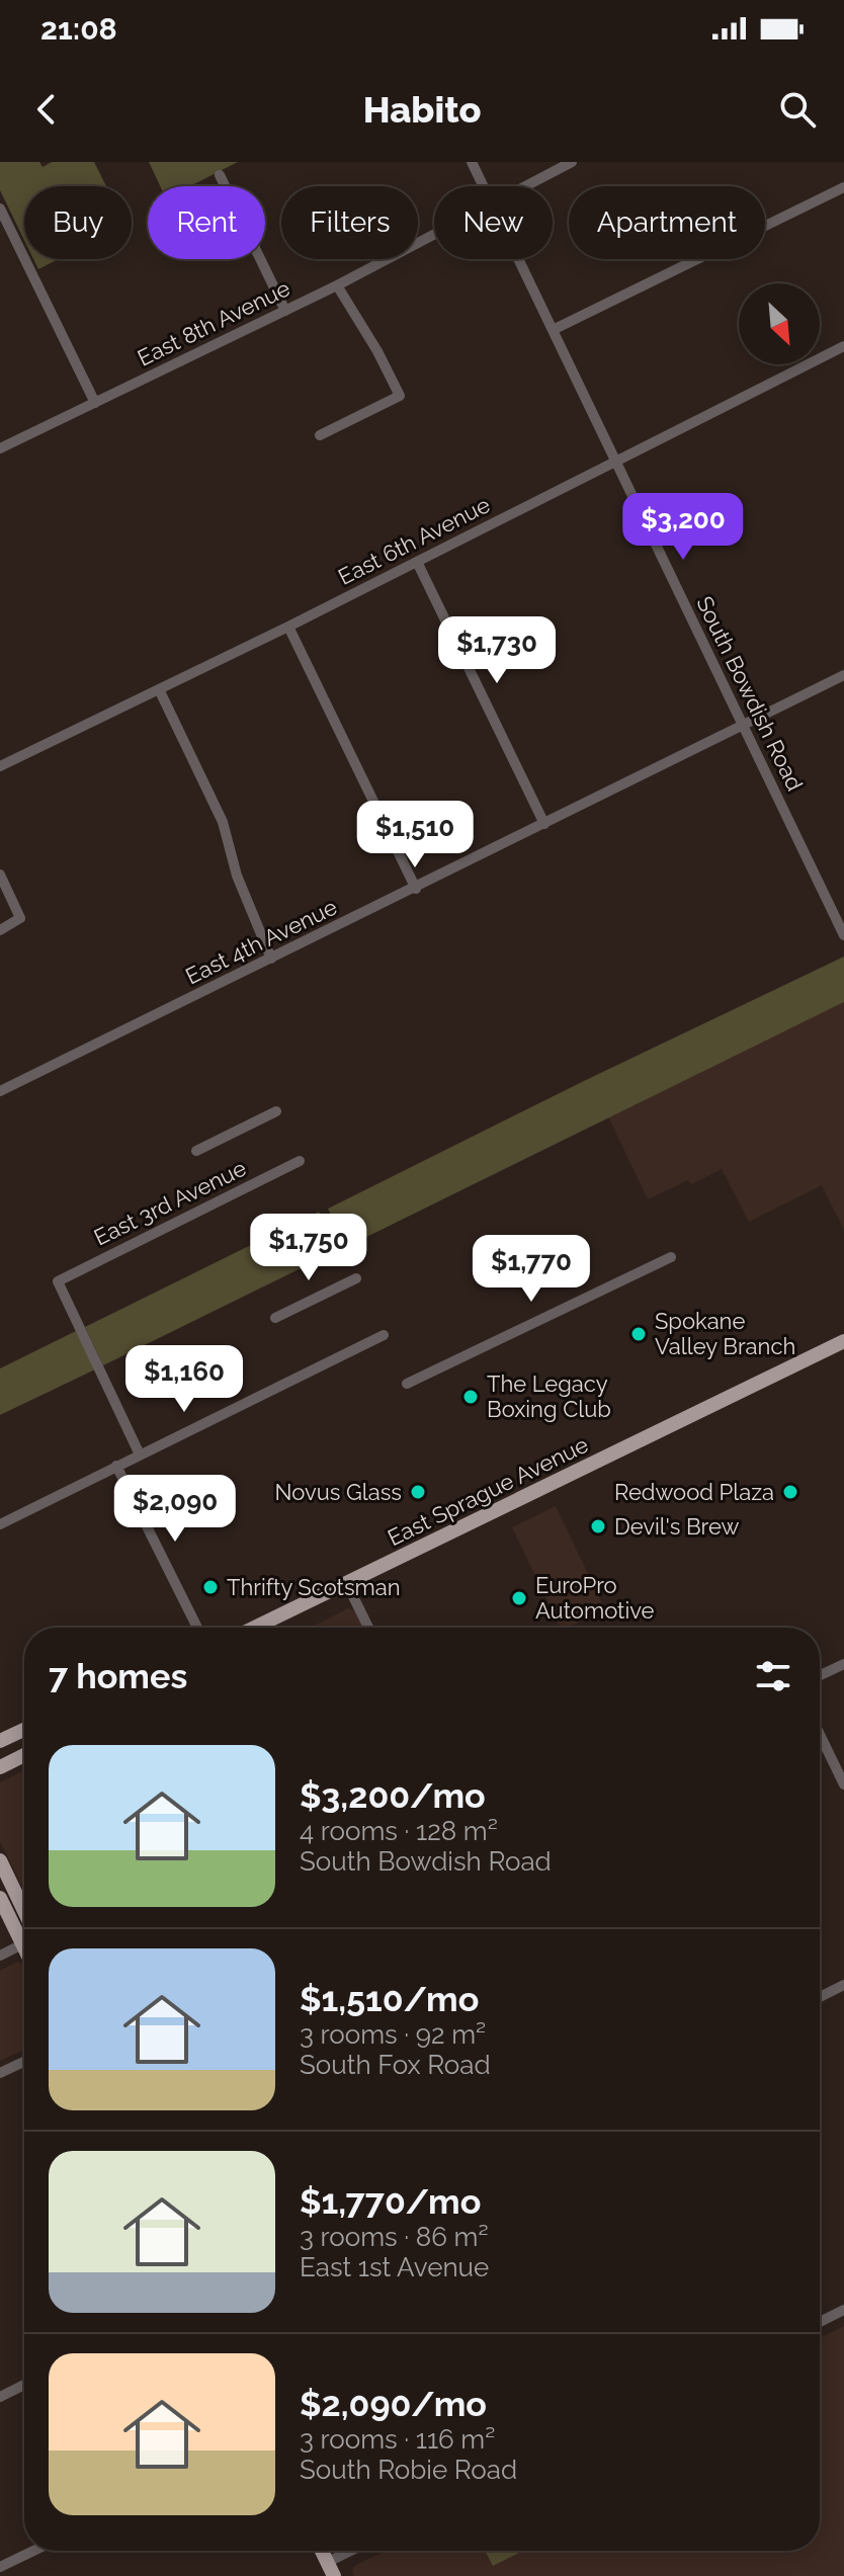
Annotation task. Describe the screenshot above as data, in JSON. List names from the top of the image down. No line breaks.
{"streets":{"main road":["East Sprague Avenue"],"street":["East 8th Avenue","East 6th Avenue","South Bowdish Road","East 4th Avenue","East 3rd Avenue"]},"crossings":[["East 6th Avenue","South Bowdish Road"],["South Bowdish Road","East 4th Avenue"]],"places":["Spokane Valley Branch","The Legacy Boxing Club","Novus Glass","Redwood Plaza","Devil's Brew","Thrifty Scotsman","EuroPro Automotive"],"north":"bottom right","page":{"status":"21:08","header":"Habito","chip":["Buy","Rent","Filters","New","Apartment"],"price":["$3,200","$1,730","$1,510","$1,750","$1,770","$1,160","$2,090"],"heading":"7 homes","list":[{"name":"$3,200/mo","note":"4 rooms · 128 m² · South Bowdish Road"},{"name":"$1,510/mo","note":"3 rooms · 92 m² · South Fox Road"},{"name":"$1,770/mo","note":"3 rooms · 86 m² · East 1st Avenue"},{"name":"$2,090/mo","note":"3 rooms · 116 m² · South Robie Road"}]}}
